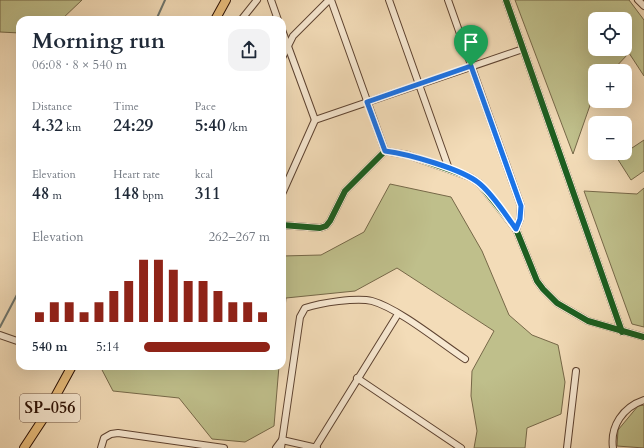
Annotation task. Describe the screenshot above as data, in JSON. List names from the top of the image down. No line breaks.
{"streets":{"main road":["SP-056"]},"page":{"map_buttons":["+","−"],"heading":["Morning run","06:08 · 8 × 540 m"],"stats":[["Distance","4.32 km"],["Time","24:29"],["Pace","5:40 /km"],["Elevation","48 m"],["Heart rate","148 bpm"],["kcal","311"]],"chart":["Elevation","262–267 m"],"list":[{"name":"540 m","note":"5:14"}]}}
